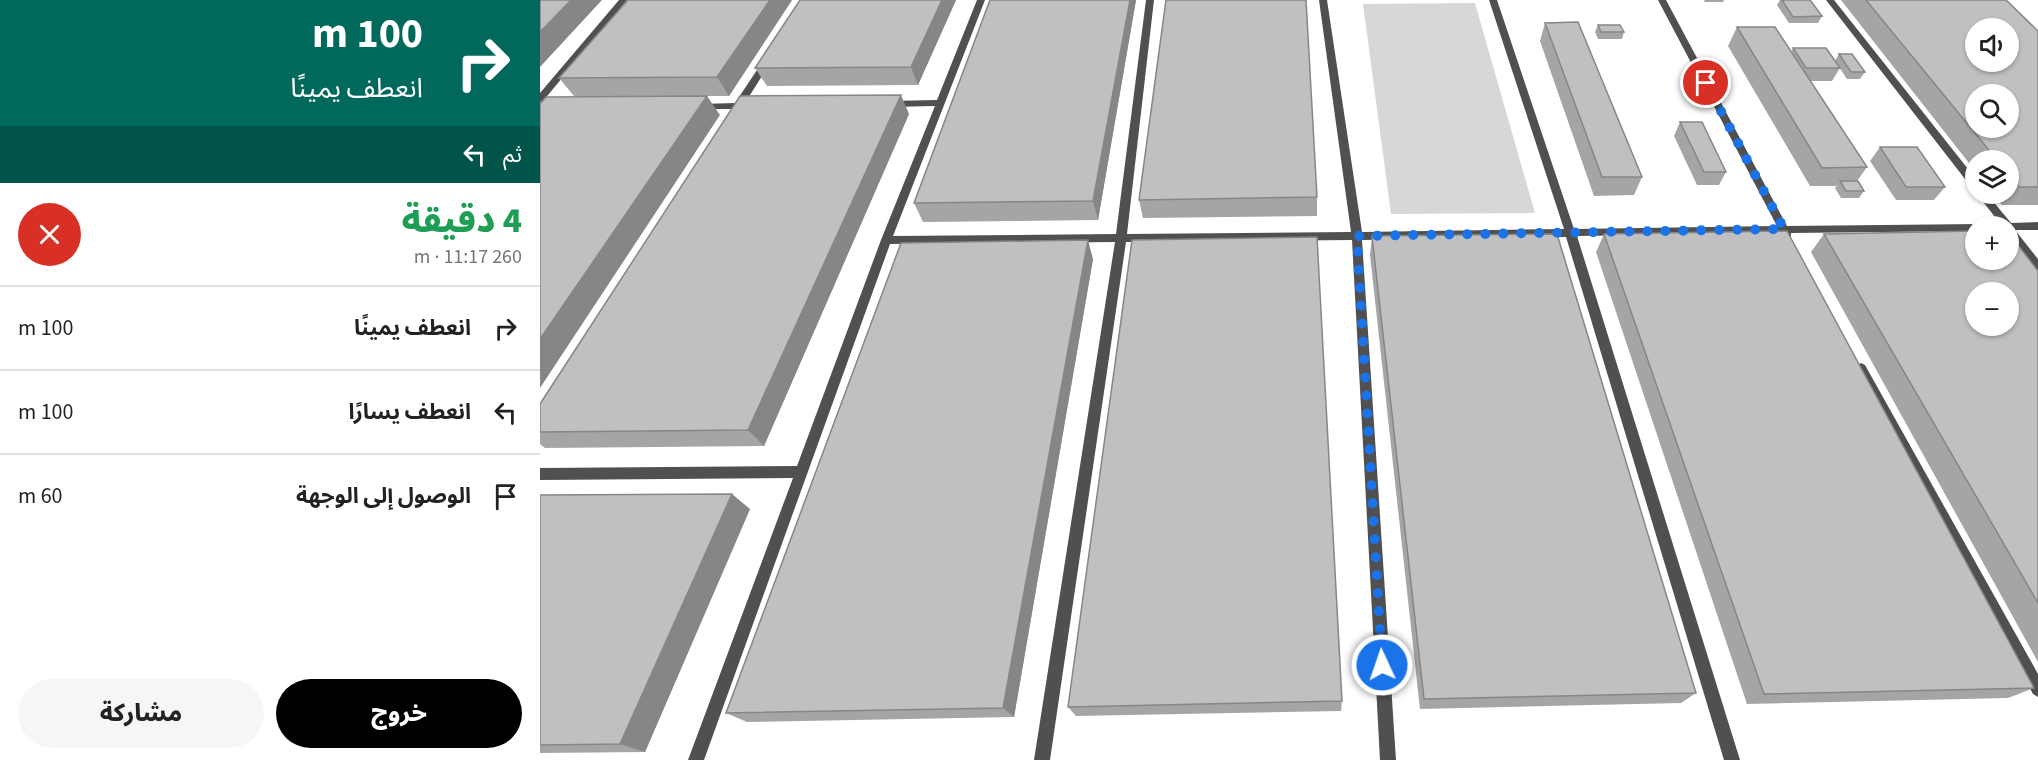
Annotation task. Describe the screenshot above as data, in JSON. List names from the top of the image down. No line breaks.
{"page":{"turn":["100 m","انعطف يمينًا"],"map_buttons":["+","−"],"then":"ثم","heading":["4 دقيقة","260 m · 11:17"],"list":[{"name":"انعطف يمينًا","value":"100 m"},{"name":"انعطف يسارًا","value":"100 m"},{"name":"الوصول إلى الوجهة","value":"60 m"}],"buttons":["خروج","مشاركة"]}}
